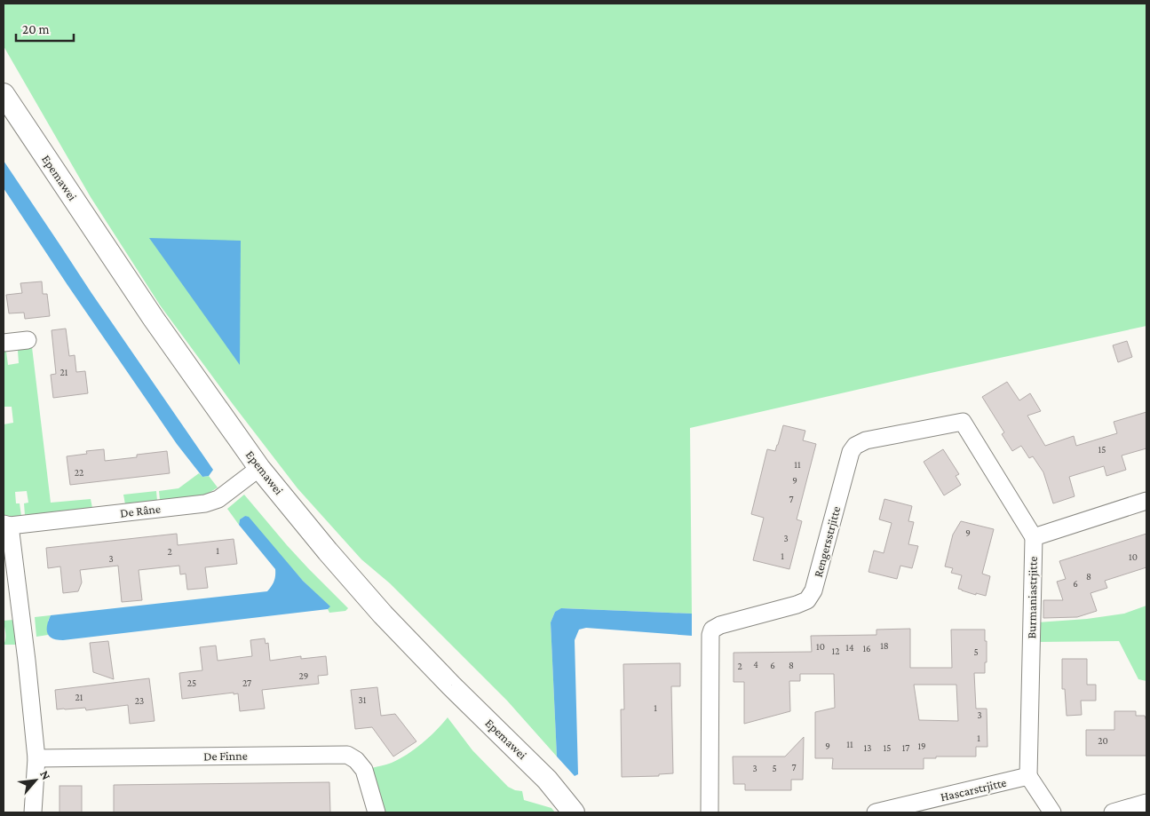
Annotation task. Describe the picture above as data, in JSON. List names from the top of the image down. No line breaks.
{"streets":{"street":["Epemawei","De Râne","Rengersstrjitte","Burmaniastrjitte","De Finne","Hascarstrjitte"]},"crossings":[["Epemawei","De Râne"],["De Râne","De Finne"],["Rengersstrjitte","Burmaniastrjitte"],["Burmaniastrjitte","Hascarstrjitte"]],"house_numbers":["21","15","11","22","9","7","9","3","1","2","1","10","3","8","6","18","10","14","16","12","5","4","6","8","2","29","25","27","21","31","23","1","3","1","20","11","9","19","13","15","17","7","3","5"],"scale_bar":"20 m","north":"top right"}
